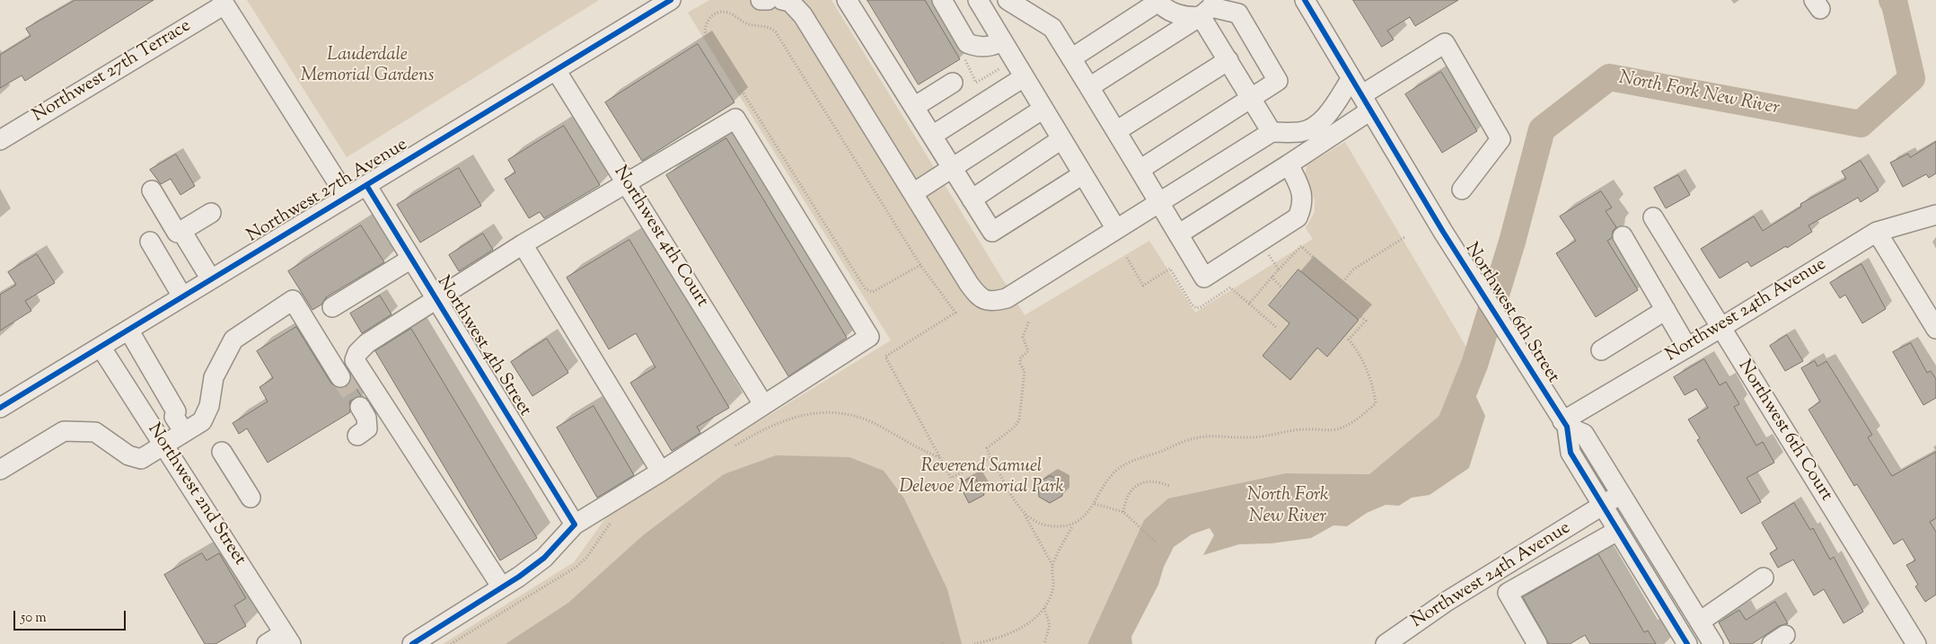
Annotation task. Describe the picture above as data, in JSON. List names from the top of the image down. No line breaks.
{"streets":{"street":["Northwest 27th Terrace","Northwest 27th Avenue","Northwest 4th Court","Northwest 24th Avenue","Northwest 6th Street","Northwest 4th Street","Northwest 6th Court","Northwest 2nd Street"]},"crossings":[["Northwest 27th Avenue","Northwest 4th Court"],["Northwest 27th Avenue","Northwest 4th Street"],["Northwest 27th Avenue","Northwest 2nd Street"],["Northwest 24th Avenue","Northwest 6th Street"],["Northwest 24th Avenue","Northwest 6th Court"]],"water":["North Fork New River"],"parks":["Lauderdale Memorial Gardens","Reverend Samuel Delevoe Memorial Park"],"scale_bar":"50 m"}
